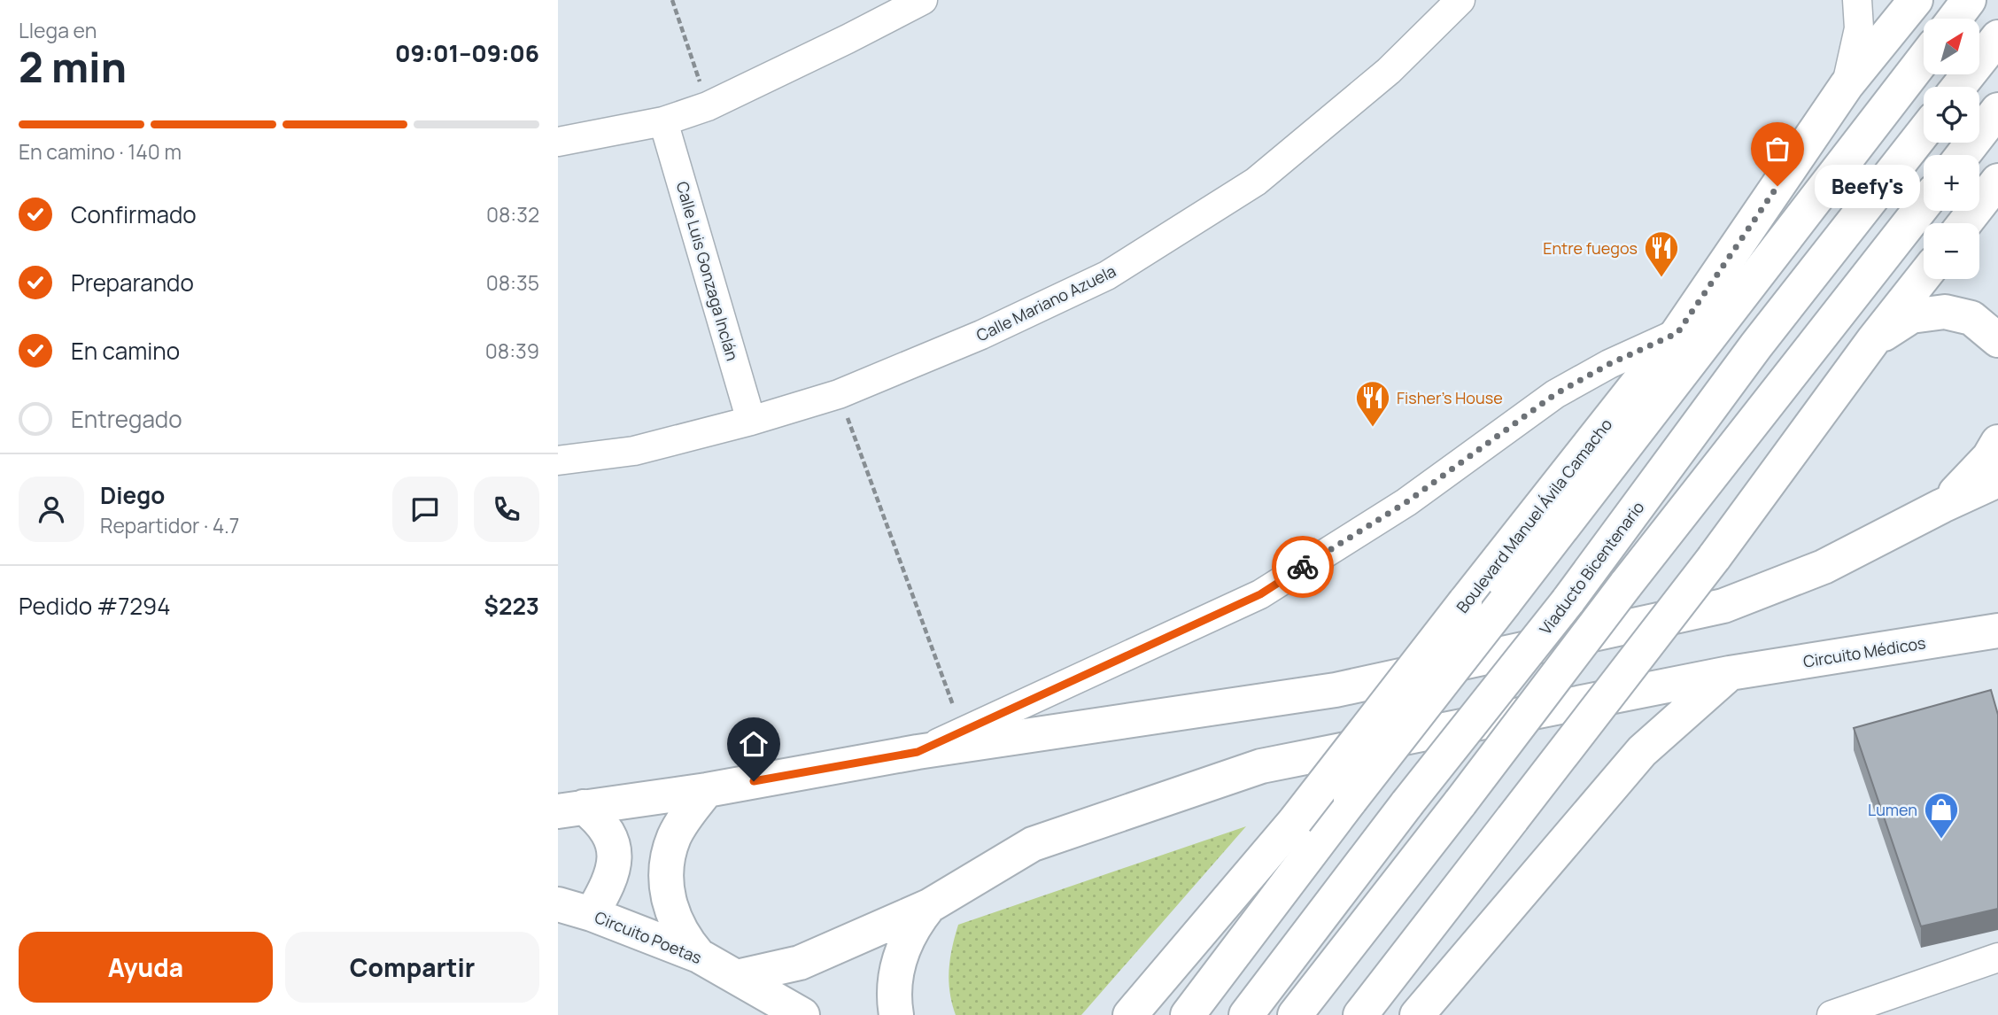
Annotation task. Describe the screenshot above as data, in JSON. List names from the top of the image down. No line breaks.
{"streets":{"main road":["Boulevard Manuel Ávila Camacho","Viaducto Bicentenario","Circuito Médicos","Circuito Poetas"],"street":["Calle Luis Gonzaga Inclán","Calle Mariano Azuela"]},"crossings":[["Calle Luis Gonzaga Inclán","Calle Mariano Azuela"],["Circuito Médicos","Circuito Poetas"]],"places":{"other":["Beefy's"],"restaurant":["Entre fuegos","Fisher's House"],"shop":["Lumen"]},"north":"top right","page":{"heading":["2 min","Llega en","09:01–09:06"],"panel":["Diego","Repartidor · 4.7","Pedido #7294","$223"],"map_buttons":["+","−"],"bar":"En camino · 140 m","bubble":"Beefy's","list":[["Confirmado","08:32"],["Preparando","08:35"],["En camino","08:39"],"Entregado"],"buttons":["Ayuda","Compartir"]}}
